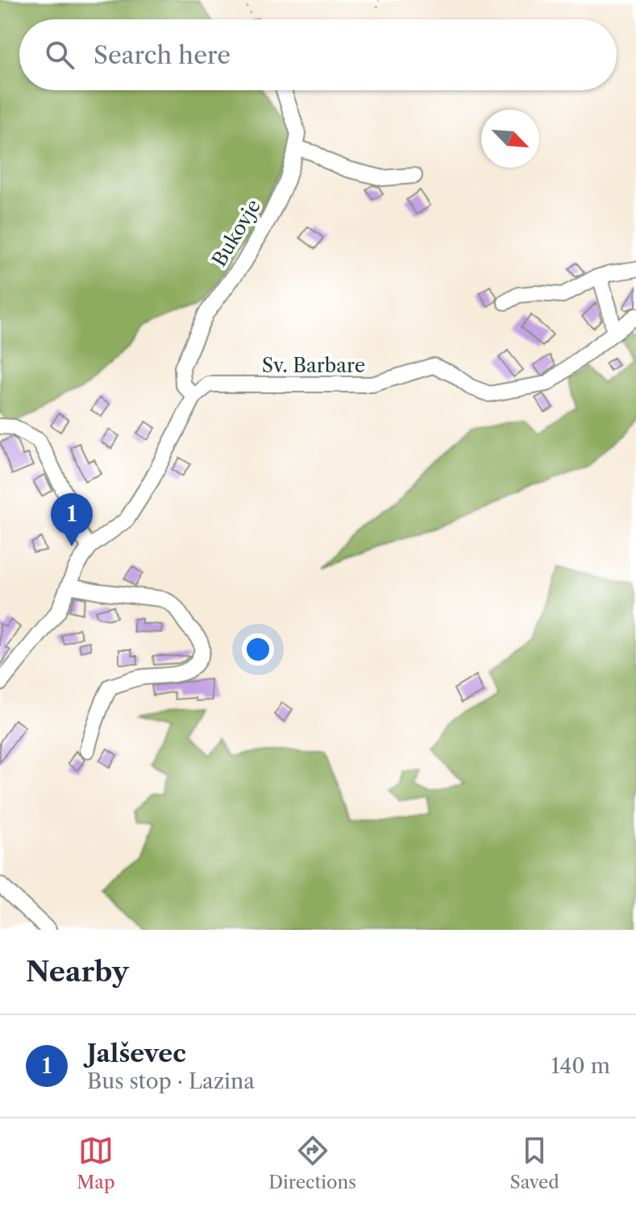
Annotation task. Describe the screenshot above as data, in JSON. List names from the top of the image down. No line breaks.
{"streets":{"street":["Bukovje","Sv. Barbare"]},"crossings":[["Bukovje","Sv. Barbare"]],"north":"bottom right","page":{"search":"Search here","pins":"1","heading":"Nearby","list":[{"mark":"1","name":"Jalševec","note":"Bus stop · Lazina","value":"140 m"}],"nav":["Map","Directions","Saved"]}}
